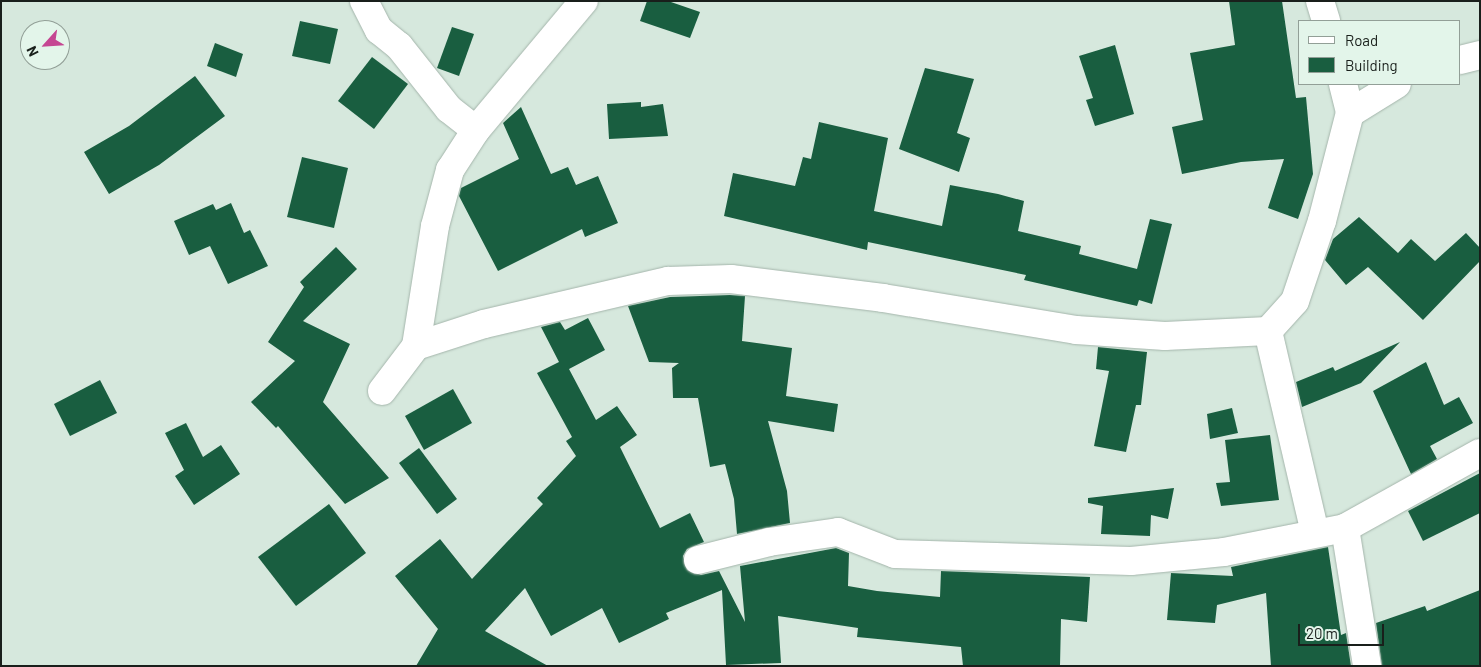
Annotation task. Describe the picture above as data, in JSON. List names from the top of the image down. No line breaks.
{"legend":["Road","Building"],"scale_bar":"20 m","north":"bottom left"}
